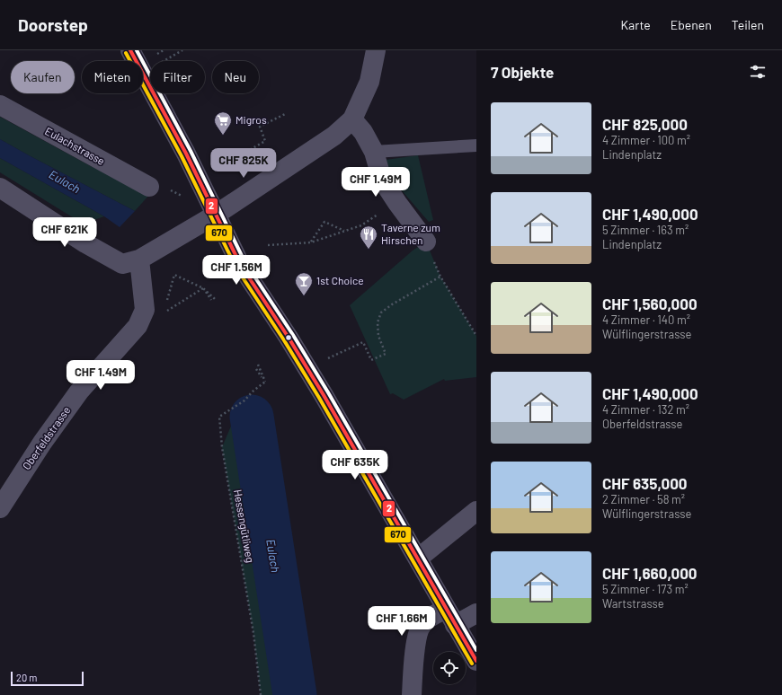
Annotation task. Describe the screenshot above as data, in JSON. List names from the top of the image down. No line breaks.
{"streets":{"street":["Eulachstrasse","Oberfeldstrasse"],"path":["Hessengütliweg"]},"water":["Eulach"],"places":{"supermarket":["Migros"],"restaurant":["Taverne zum Hirschen"],"bar":["1st Choice"]},"lines":["transit line 2","transit line 670"],"scale_bar":"20 m","page":{"header":"Doorstep","nav":["Karte","Ebenen","Teilen"],"heading":"7 Objekte","chip":["Kaufen","Mieten","Filter","Neu"],"list":[{"name":"CHF 825,000","note":"4 Zimmer · 100 m² · Lindenplatz"},{"name":"CHF 1,490,000","note":"5 Zimmer · 163 m² · Lindenplatz"},{"name":"CHF 1,560,000","note":"4 Zimmer · 140 m² · Wülflingerstrasse"},{"name":"CHF 1,490,000","note":"4 Zimmer · 132 m² · Oberfeldstrasse"},{"name":"CHF 635,000","note":"2 Zimmer · 58 m² · Wülflingerstrasse"},{"name":"CHF 1,660,000","note":"5 Zimmer · 173 m² · Wartstrasse"}],"price":["CHF 825K","CHF 1.49M","CHF 621K","CHF 1.56M","CHF 1.49M","CHF 635K","CHF 1.66M"],"scale":"20 m"}}
